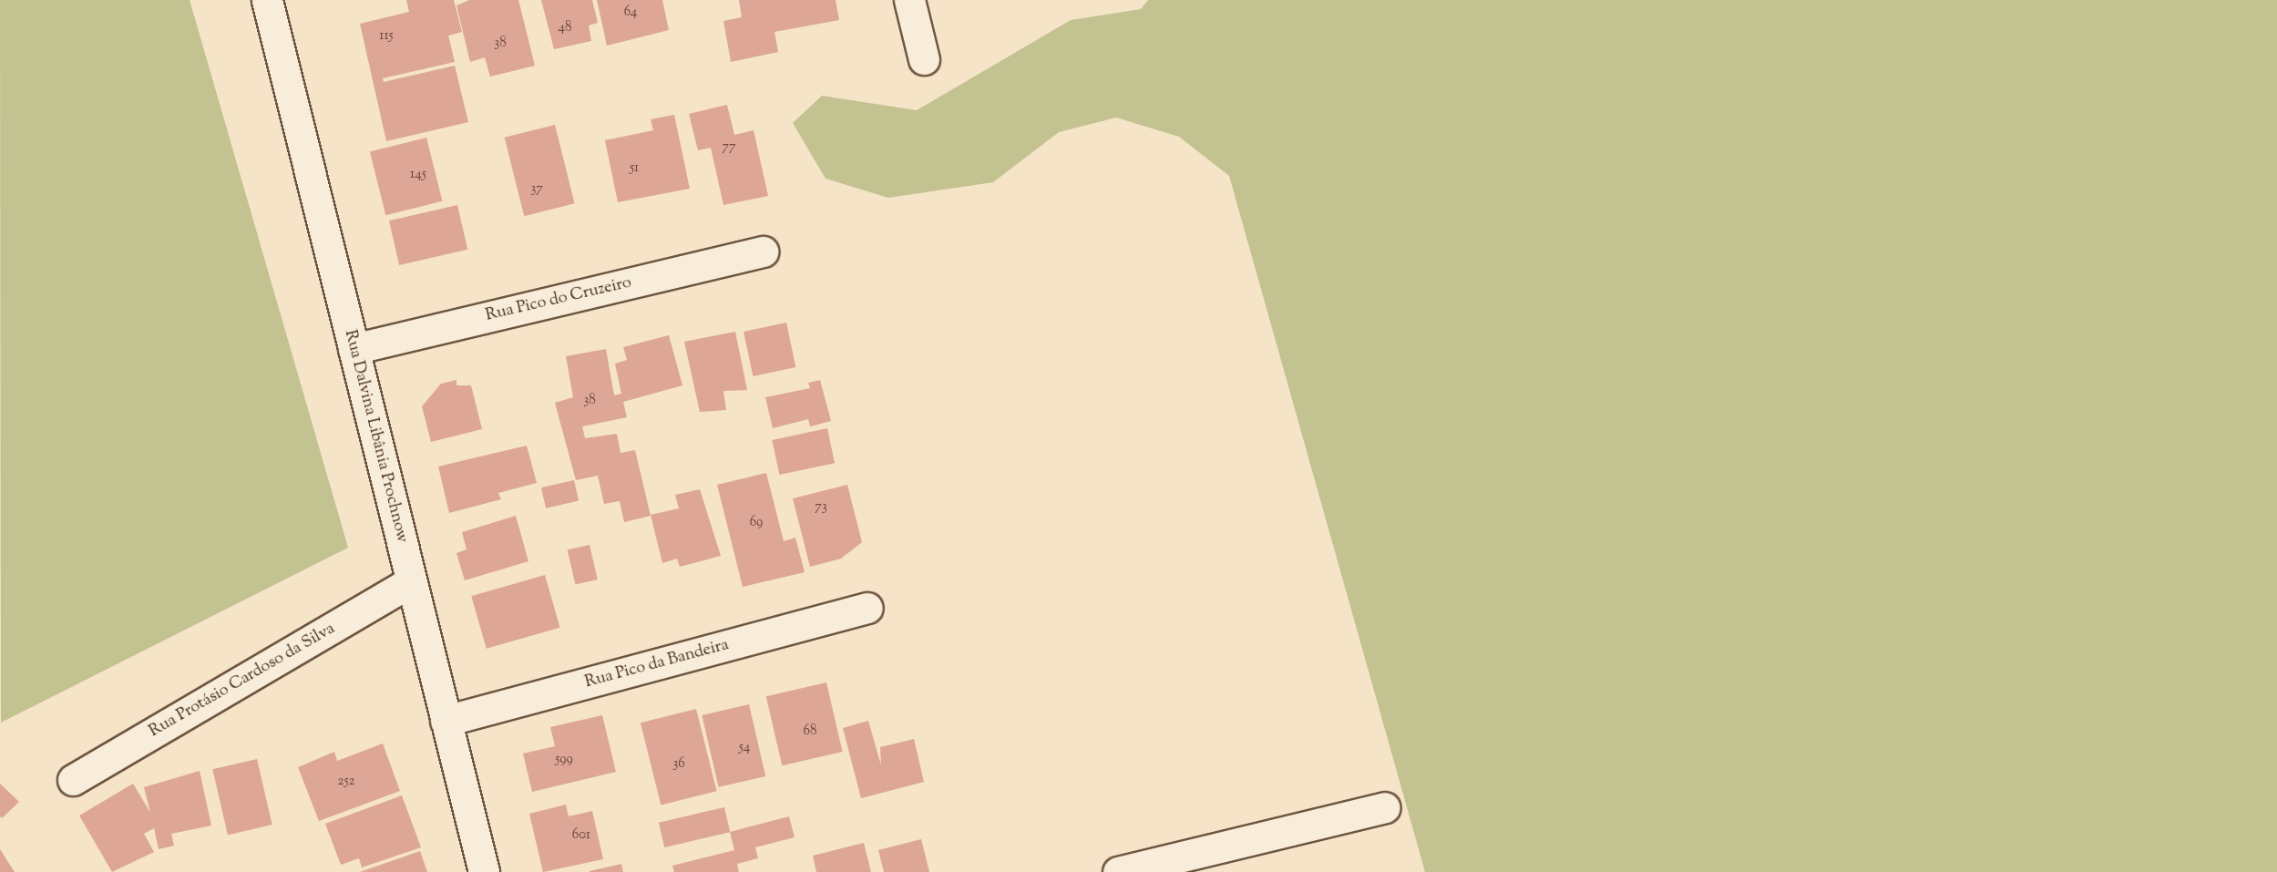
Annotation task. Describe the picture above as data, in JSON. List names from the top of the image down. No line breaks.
{"streets":{"street":["Rua Pico do Cruzeiro","Rua Dalvina Libânia Prochnow","Rua Pico da Bandeira","Rua Protásio Cardoso da Silva"]},"crossings":[["Rua Pico do Cruzeiro","Rua Dalvina Libânia Prochnow"],["Rua Dalvina Libânia Prochnow","Rua Pico da Bandeira"],["Rua Dalvina Libânia Prochnow","Rua Protásio Cardoso da Silva"]],"house_numbers":["64","48","115","38","77","51","145","37","38","73","69","68","54","599","36","252","601"]}
